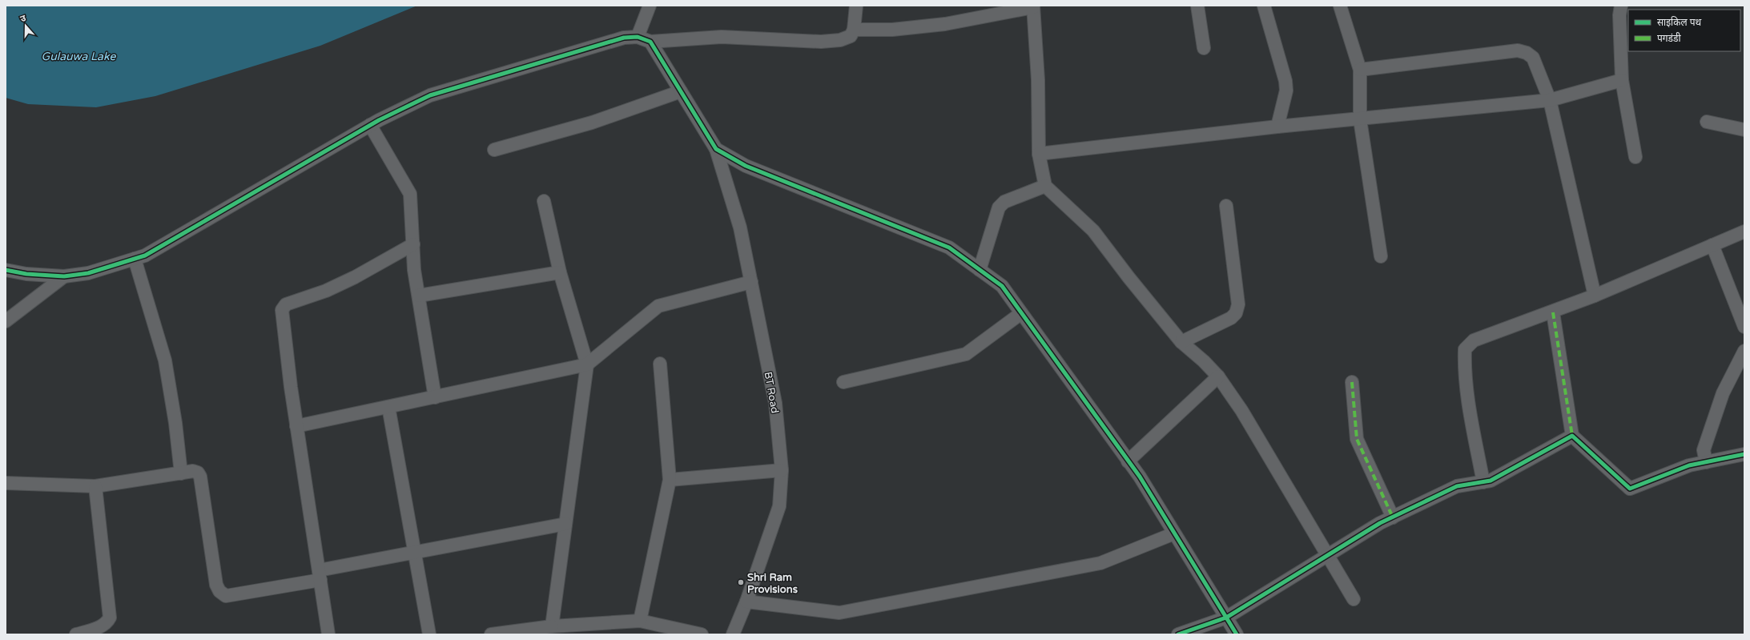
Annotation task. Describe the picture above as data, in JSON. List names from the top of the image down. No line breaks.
{"streets":{"street":["BT Road"]},"water":["Gulauwa Lake"],"places":["Shri Ram Provisions"],"legend":["साइकिल पथ","पगडंडी"],"north":"top"}
